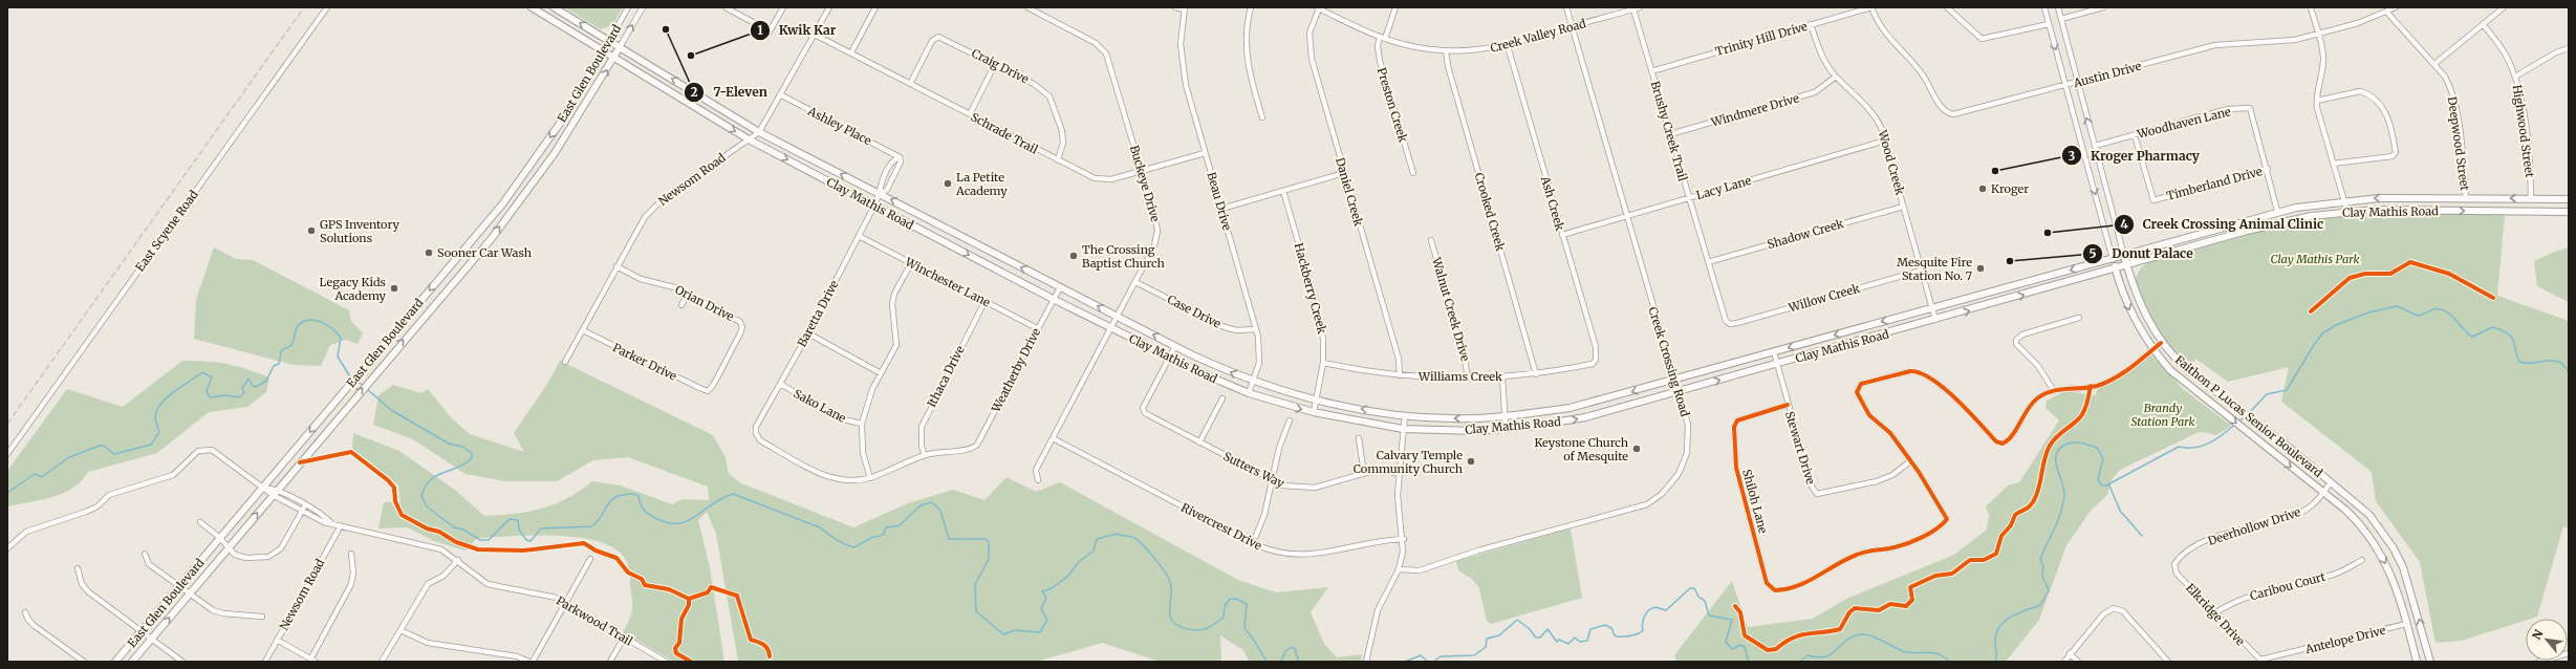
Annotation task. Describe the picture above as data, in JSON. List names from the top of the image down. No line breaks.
{"streets":{"main road":["East Glen Boulevard","Clay Mathis Road","Faithon P Lucas Senior Boulevard"],"street":["Creek Valley Road","Trinity Hill Drive","Craig Drive","Austin Drive","Preston Creek","Windmere Drive","Woodhaven Lane","Ashley Place","Brushy Creek Trail","Highwood Street","Schrade Trail","Deepwood Street","Wood Creek","Newsom Road","Buckeye Drive","Timberland Drive","Lacy Lane","Daniel Creek","Beau Drive","Ash Creek","Crooked Creek","East Scyene Road","Shadow Creek","Winchester Lane","Hackberry Creek","Willow Creek","Orian Drive","Walnut Creek Drive","Case Drive","Baretta Drive","Parker Drive","Creek Crossing Road","Weatherby Drive","Ithaca Drive","Williams Creek","Sako Lane","Stewart Drive","Sutters Way","Shiloh Lane","Rivercrest Drive","Deerhollow Drive","Caribou Court","Elkridge Drive","Parkwood Trail","Antelope Drive"]},"crossings":[["Creek Valley Road","Preston Creek"],["Creek Valley Road","Brushy Creek Trail"],["Creek Valley Road","Daniel Creek"],["Creek Valley Road","Ash Creek"],["Creek Valley Road","Crooked Creek"],["Creek Valley Road","Creek Crossing Road"],["Trinity Hill Drive","Austin Drive"],["Trinity Hill Drive","Brushy Creek Trail"],["Trinity Hill Drive","Wood Creek"],["Craig Drive","Schrade Trail"],["East Glen Boulevard","Clay Mathis Road"],["East Glen Boulevard","Parkwood Trail"],["Austin Drive","Deepwood Street"],["Austin Drive","Faithon P Lucas Senior Boulevard"],["Windmere Drive","Brushy Creek Trail"],["Windmere Drive","Wood Creek"],["Woodhaven Lane","Timberland Drive"],["Woodhaven Lane","Faithon P Lucas Senior Boulevard"],["Ashley Place","Newsom Road"],["Ashley Place","Baretta Drive"],["Brushy Creek Trail","Lacy Lane"],["Brushy Creek Trail","Shadow Creek"],["Brushy Creek Trail","Willow Creek"],["Highwood Street","Clay Mathis Road"],["Schrade Trail","Newsom Road"],["Schrade Trail","Buckeye Drive"],["Schrade Trail","Beau Drive"],["Deepwood Street","Clay Mathis Road"],["Wood Creek","Lacy Lane"],["Wood Creek","Clay Mathis Road"],["Wood Creek","Shadow Creek"],["Wood Creek","Willow Creek"],["Newsom Road","Clay Mathis Road"],["Newsom Road","Orian Drive"],["Newsom Road","Parker Drive"],["Newsom Road","Parkwood Trail"],["Buckeye Drive","Clay Mathis Road"],["Buckeye Drive","Case Drive"],["Buckeye Drive","Rivercrest Drive"],["Lacy Lane","Ash Creek"],["Lacy Lane","Creek Crossing Road"],["Daniel Creek","Williams Creek"],["Beau Drive","Clay Mathis Road"],["Beau Drive","Case Drive"],["Clay Mathis Road","Hackberry Creek"],["Clay Mathis Road","Baretta Drive"],["Clay Mathis Road","Creek Crossing Road"],["Clay Mathis Road","Weatherby Drive"],["Clay Mathis Road","Faithon P Lucas Senior Boulevard"],["Clay Mathis Road","Stewart Drive"],["Clay Mathis Road","Sutters Way"],["Ash Creek","Williams Creek"],["Crooked Creek","Williams Creek"],["Winchester Lane","Baretta Drive"],["Winchester Lane","Weatherby Drive"],["Winchester Lane","Ithaca Drive"],["Hackberry Creek","Williams Creek"],["Orian Drive","Parker Drive"],["Walnut Creek Drive","Williams Creek"],["Baretta Drive","Sako Lane"],["Weatherby Drive","Ithaca Drive"],["Faithon P Lucas Senior Boulevard","Deerhollow Drive"],["Faithon P Lucas Senior Boulevard","Antelope Drive"],["Stewart Drive","Shiloh Lane"],["Deerhollow Drive","Elkridge Drive"],["Caribou Court","Elkridge Drive"],["Elkridge Drive","Antelope Drive"]],"parks":["Clay Mathis Park","Brandy Station Park"],"places":["7-Eleven","Kwik Kar","Kroger Pharmacy","La Petite Academy","Kroger","GPS Inventory Solutions","Creek Crossing Animal Clinic","Sooner Car Wash","The Crossing Baptist Church","Donut Palace","Mesquite Fire Station No. 7","Legacy Kids Academy","Keystone Church of Mesquite","Calvary Temple Community Church"],"north":"top left"}
